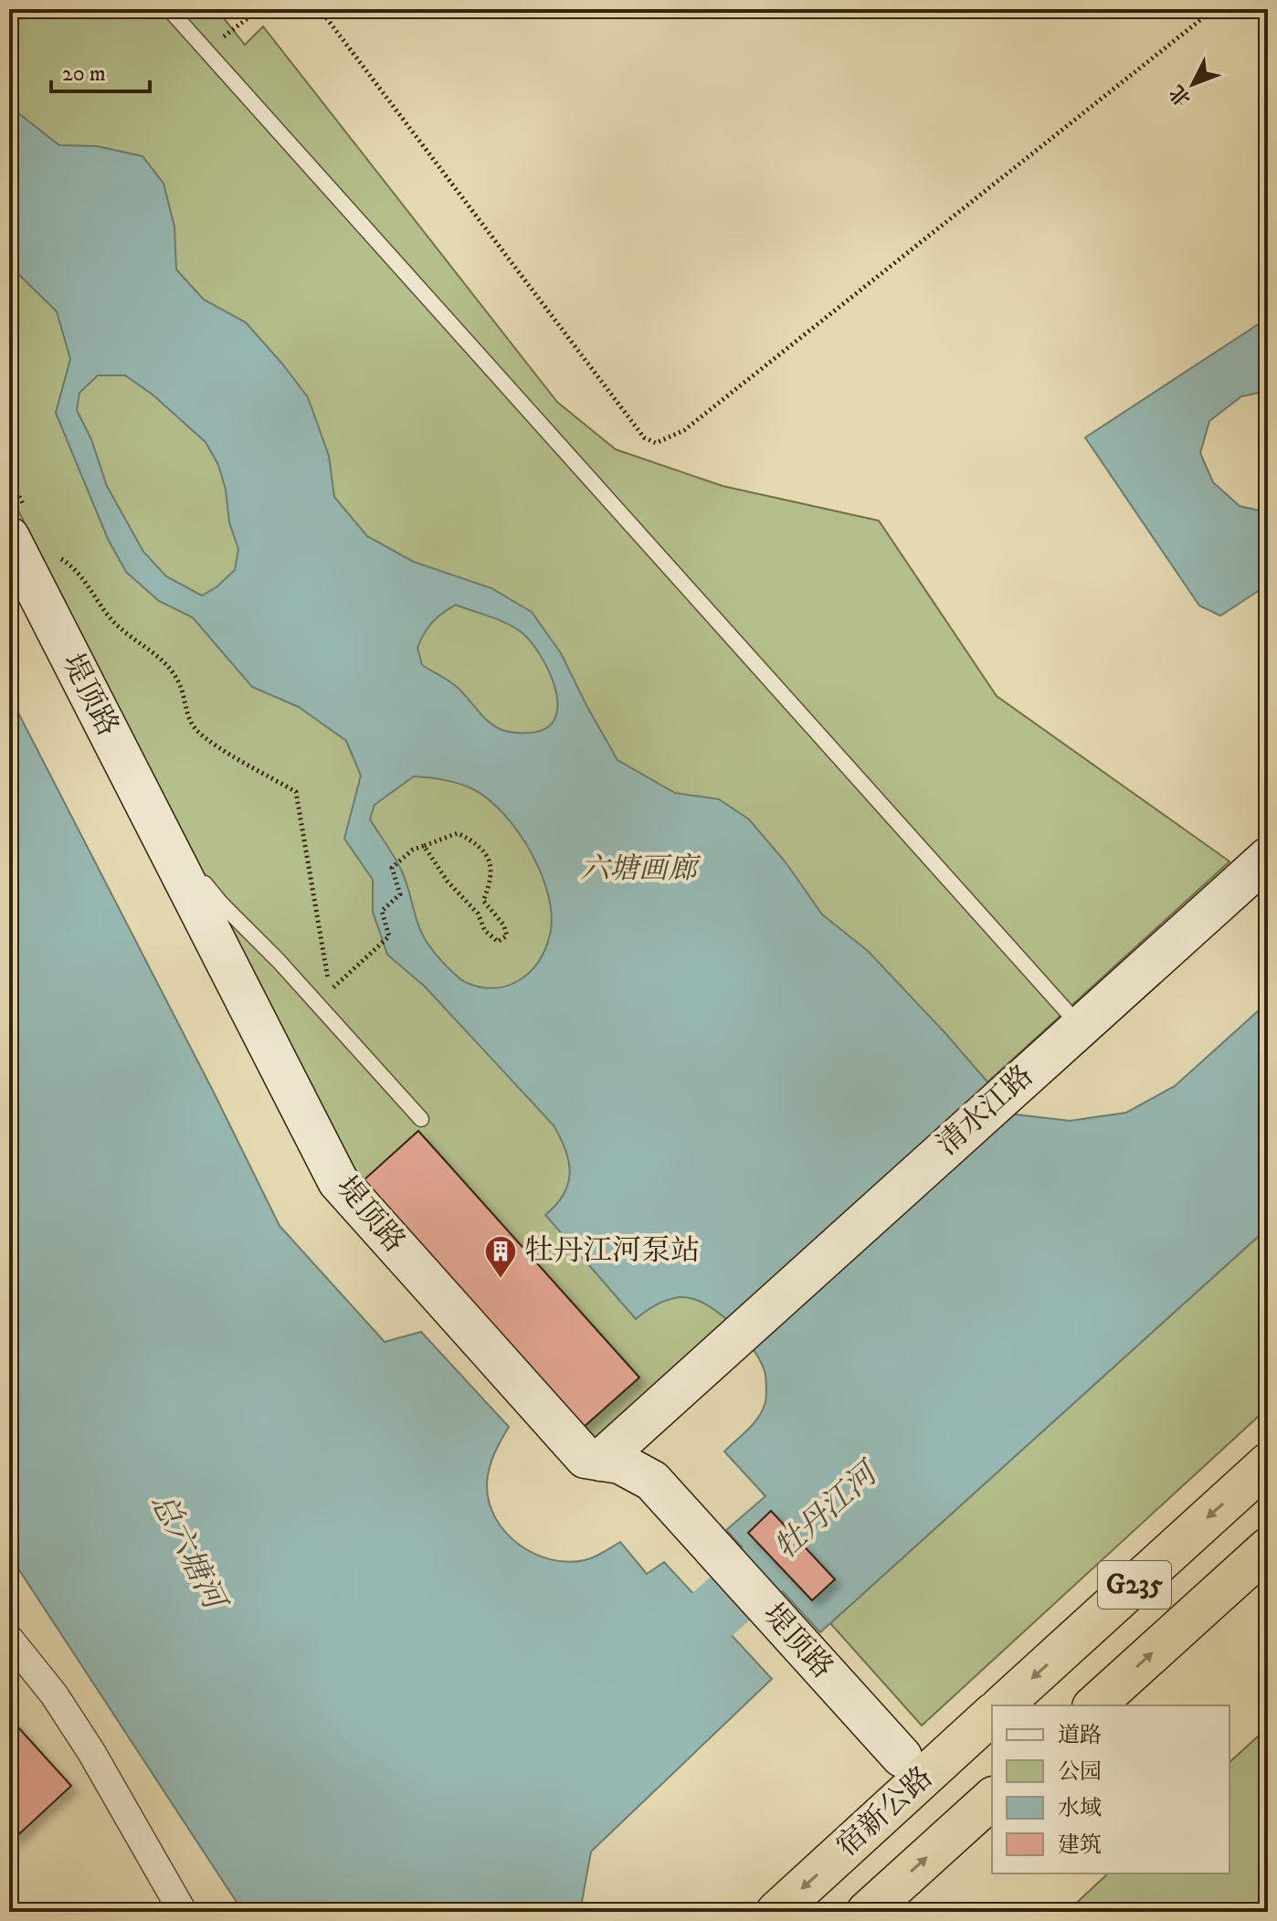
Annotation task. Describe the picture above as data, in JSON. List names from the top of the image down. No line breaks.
{"streets":{"highway":["G235","宿新公路"],"street":["堤顶路","清水江路"]},"crossings":[["堤顶路","清水江路"]],"water":["牡丹江河","总六塘河"],"parks":["六塘画廊"],"places":{"building":["牡丹江河泵站"]},"legend":["道路","公园","水域","建筑"],"scale_bar":"20 m","north":"bottom left"}
